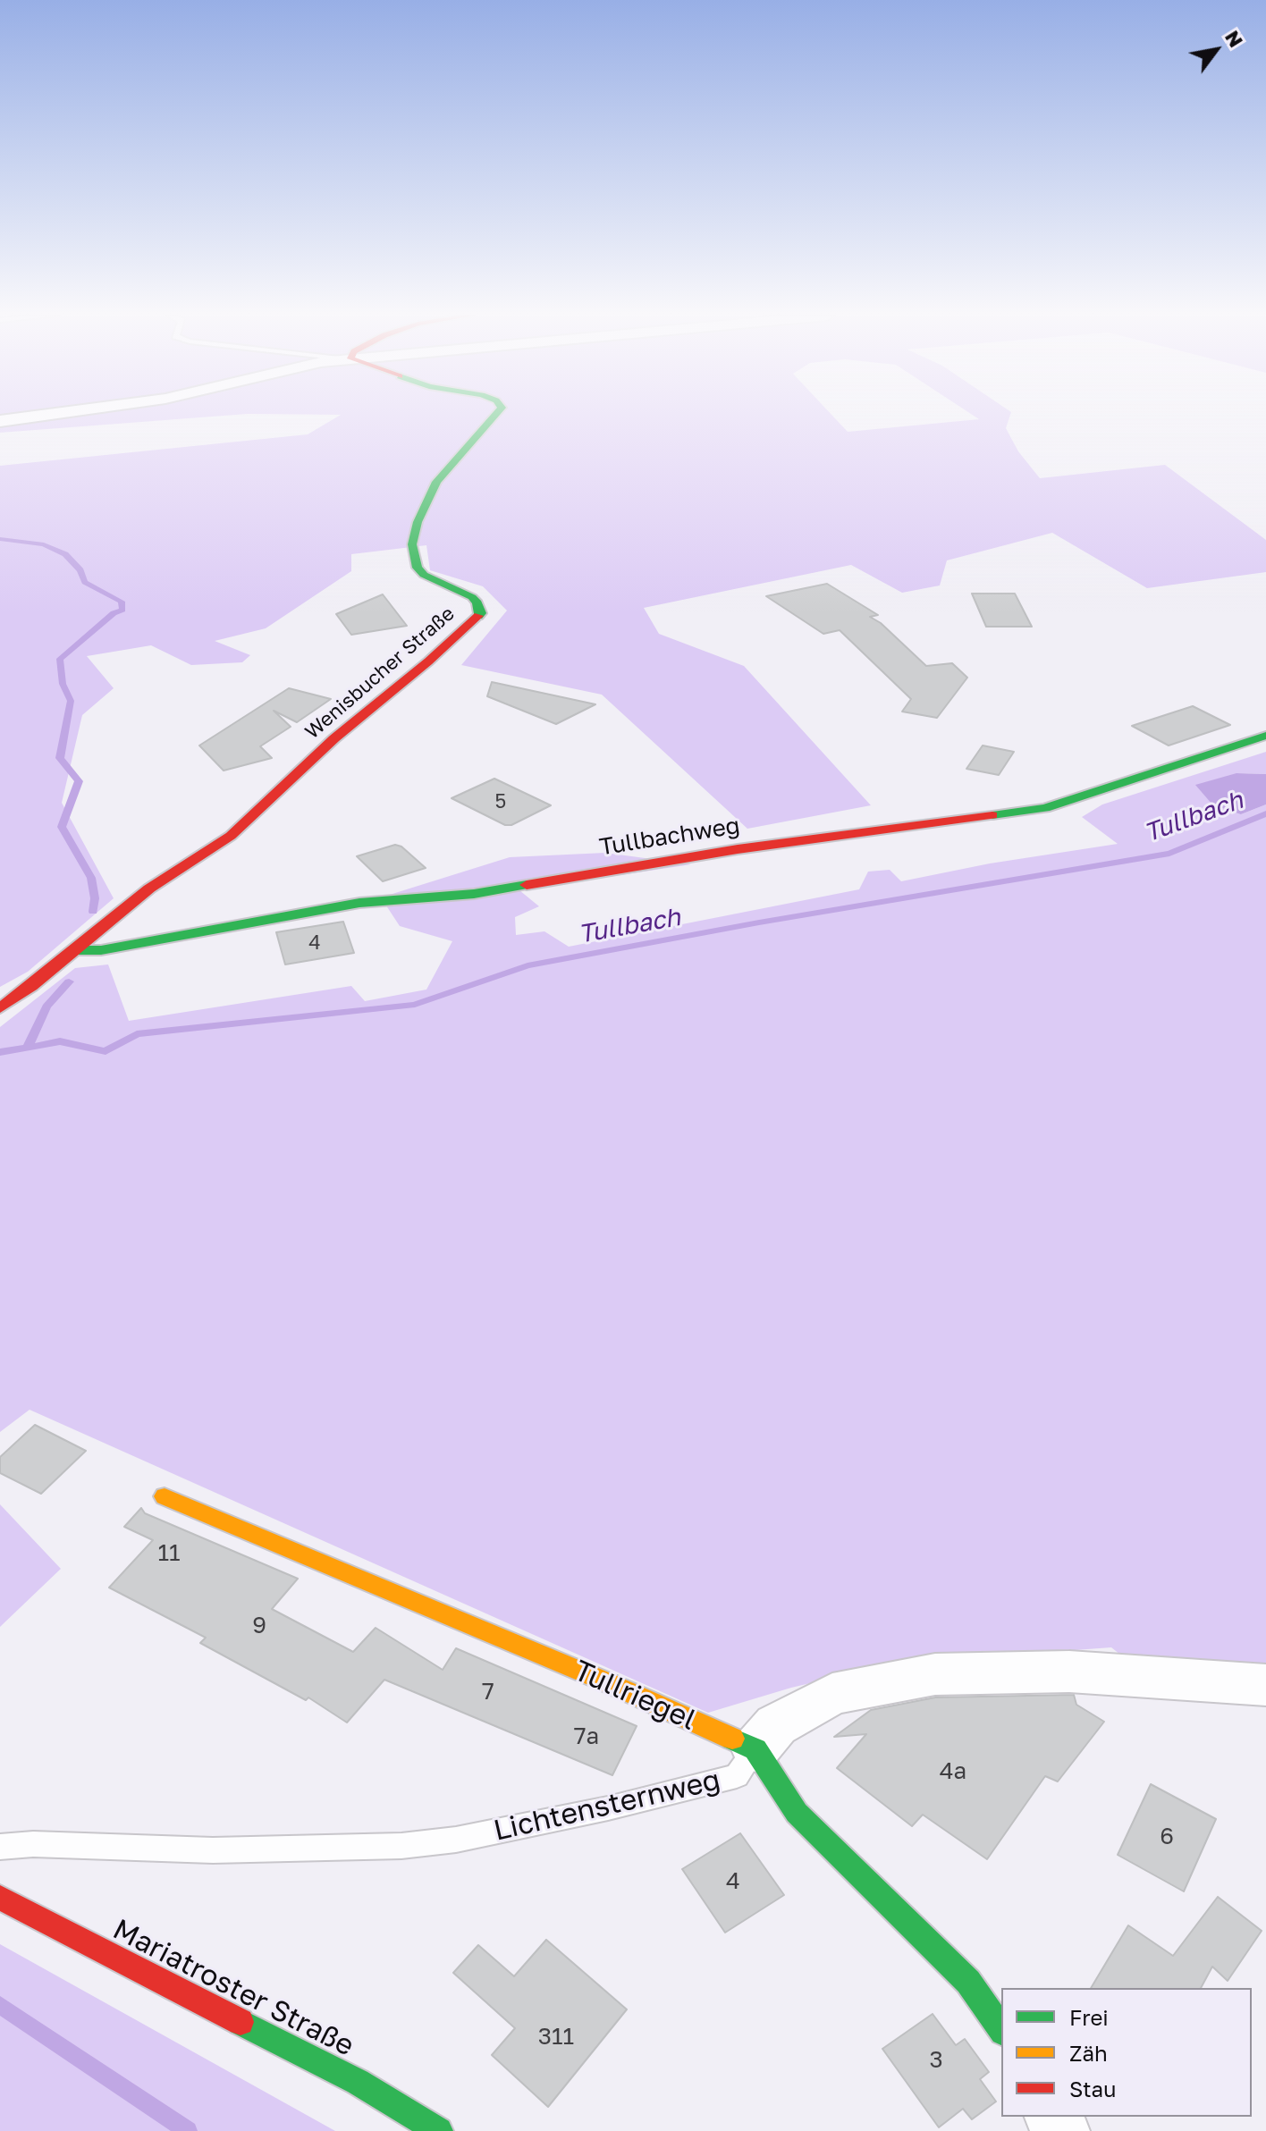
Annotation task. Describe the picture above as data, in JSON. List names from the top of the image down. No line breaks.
{"streets":{"street":["Wenisbucher Straße","Tullbachweg","Tullriegel","Lichtensternweg","Mariatroster Straße"]},"crossings":[["Wenisbucher Straße","Tullbachweg"],["Tullriegel","Lichtensternweg"]],"water":["Tullbach"],"house_numbers":["5","4","11","9","7","7a","4a","6","4","311","3"],"legend":["Frei","Zäh","Stau"],"north":"top right"}
